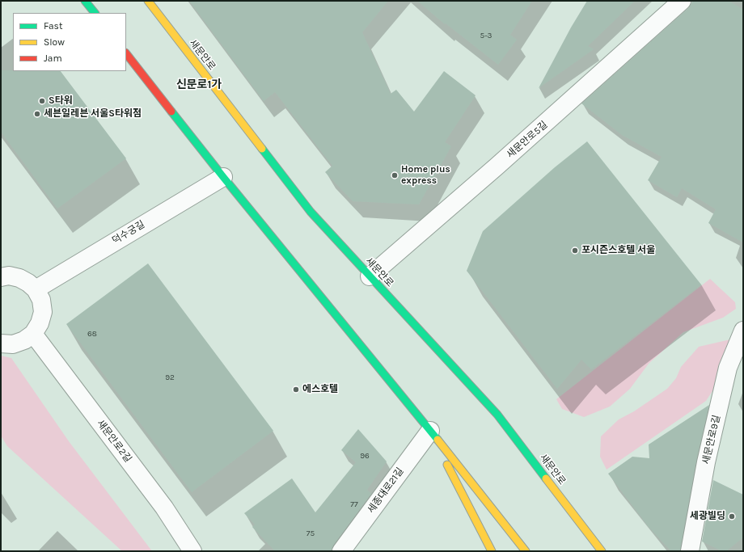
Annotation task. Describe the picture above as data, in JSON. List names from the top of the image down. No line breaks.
{"streets":{"main road":["새문안로"],"street":["새문안로5길","덕수궁길","새문안로9길","새문안로2길","세종대로21길"]},"crossings":[["새문안로","새문안로5길"]],"districts":["신문로1가"],"places":["S타워","세븐일레븐 서울S타워점","Home plus express","포시즌스호텔 서울","에스호텔","세광빌딩"],"house_numbers":["5-3","68","92","96","77","75"],"legend":["Fast","Slow","Jam"]}
